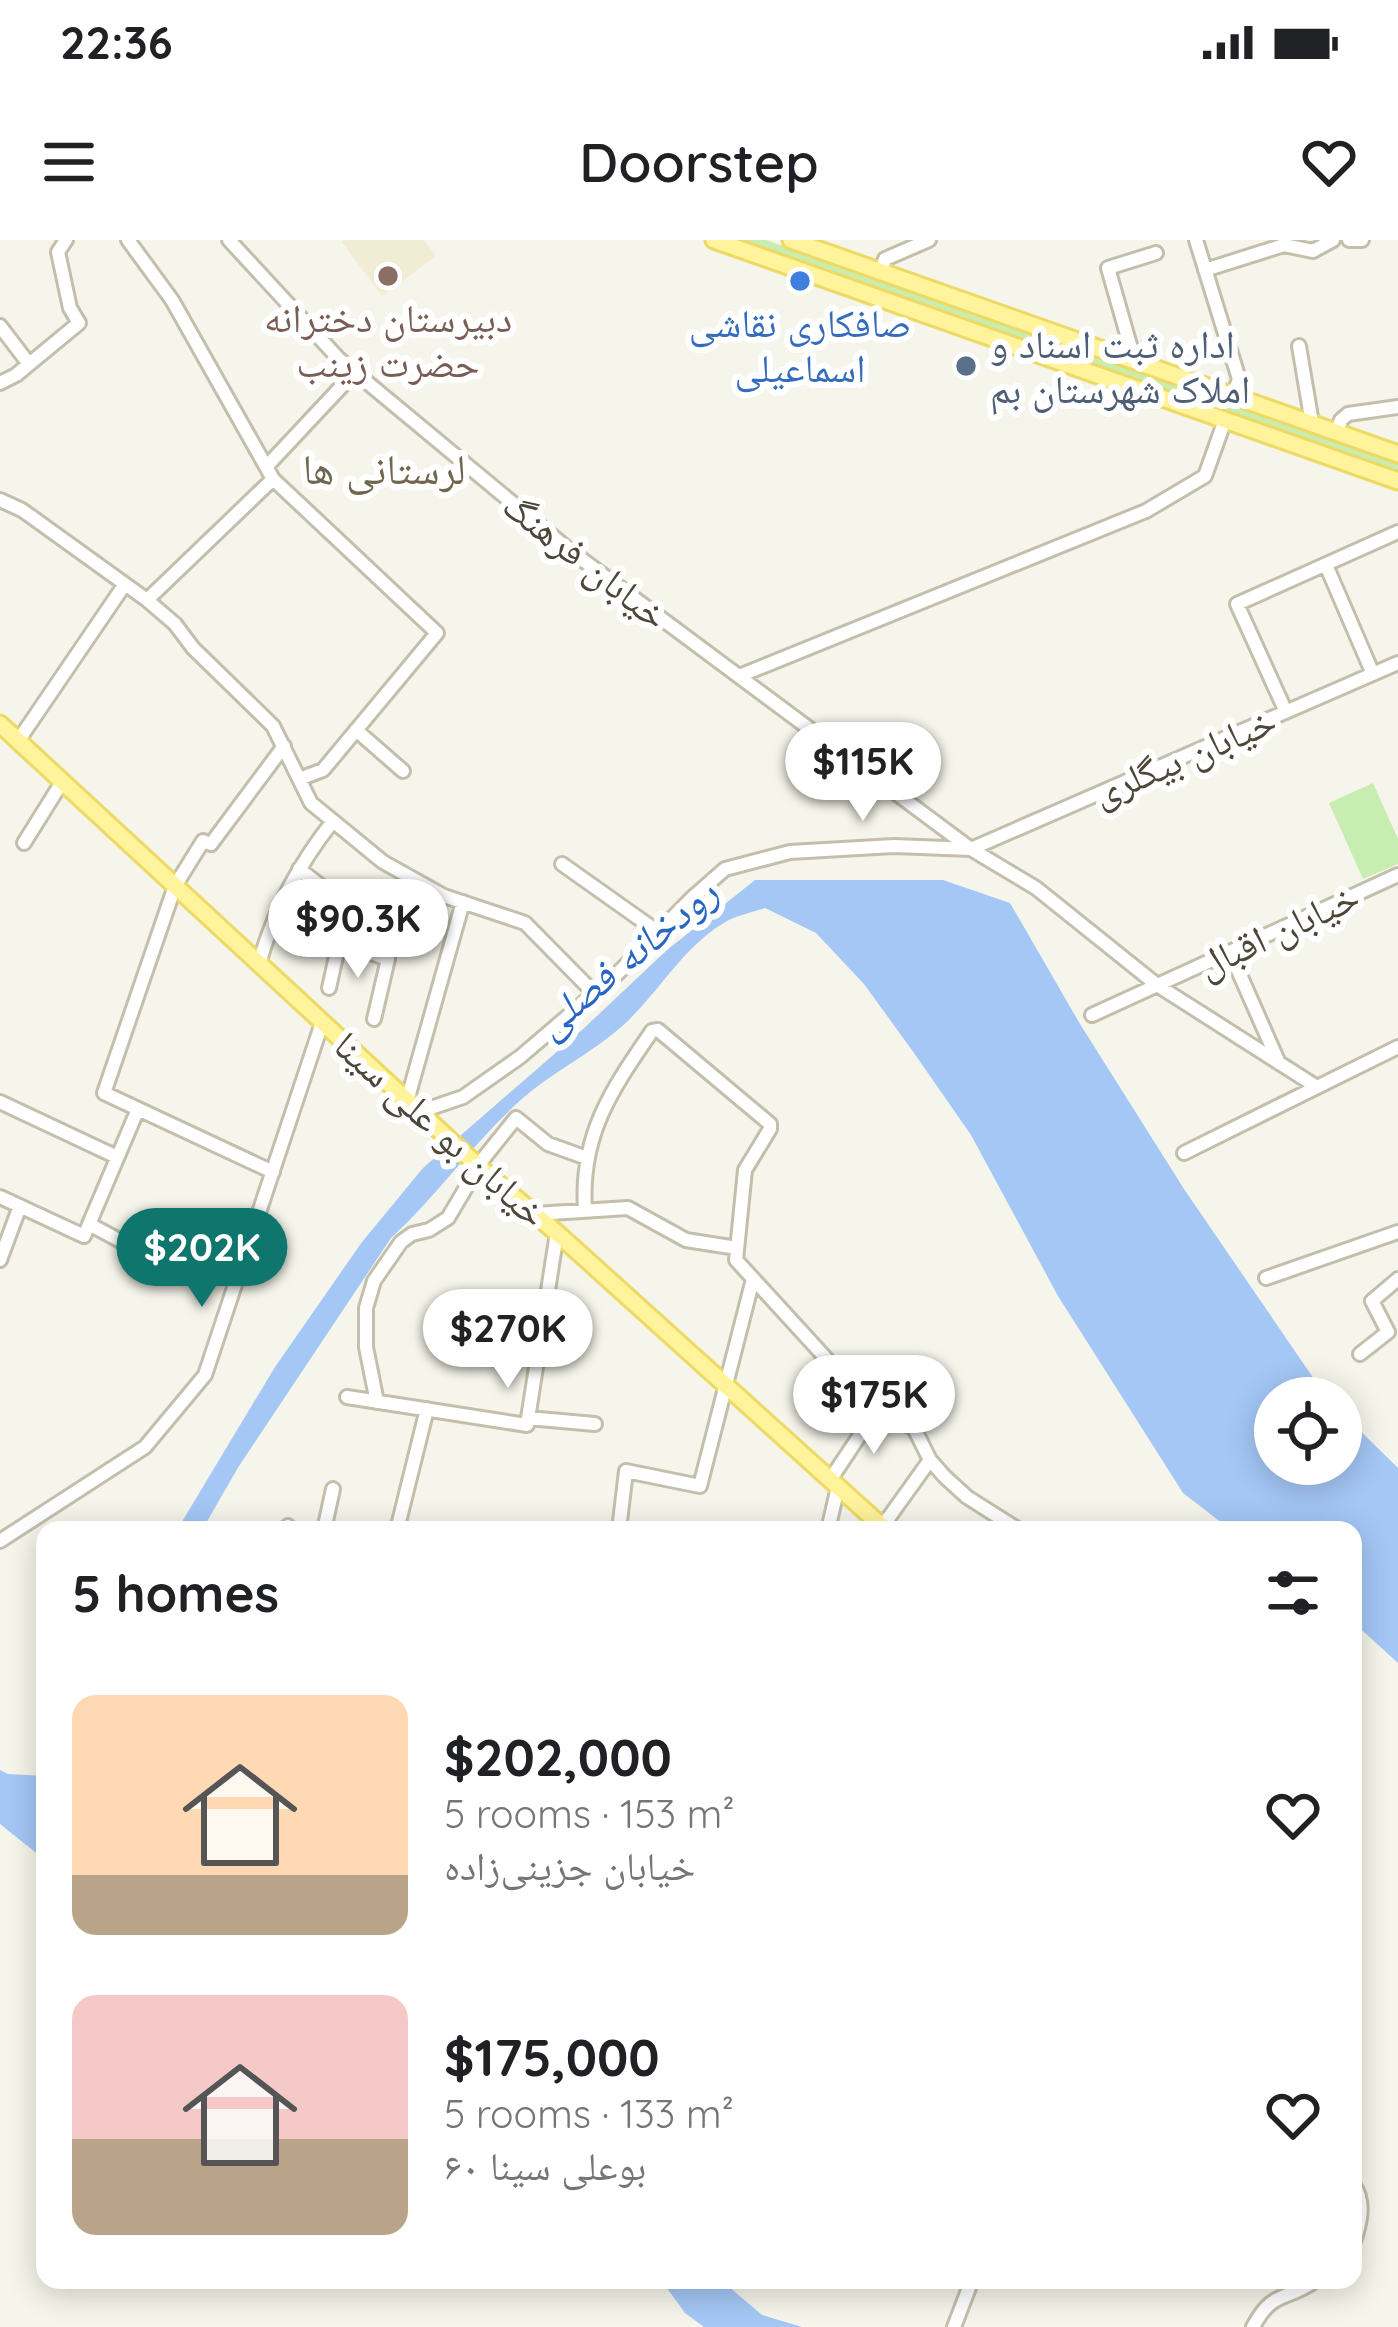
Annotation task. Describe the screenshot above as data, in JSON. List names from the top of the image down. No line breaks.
{"streets":{"main road":["خیابان بو علی سینا"],"street":["خیابان فرهنگ","خیابان بیگلری","خیابان اقبال"]},"crossings":[["خیابان فرهنگ","خیابان بیگلری"],["خیابان فرهنگ","خیابان اقبال"]],"districts":["لرستانی ها"],"water":["رودخانه فصلی"],"places":["دبیرستان دخترانه حضرت زینب","صافکاری نقاشی اسماعیلی","اداره ثبت اسناد و املاک شهرستان بم"],"page":{"status":"22:36","header":"Doorstep","price":["$115K","$90.3K","$202K","$270K","$175K"],"heading":"5 homes","list":[{"name":"$202,000","note":"5 rooms · 153 m² · خیابان جزینی‌زاده"},{"name":"$175,000","note":"5 rooms · 133 m² · بوعلی سینا ۶۰"}]}}
